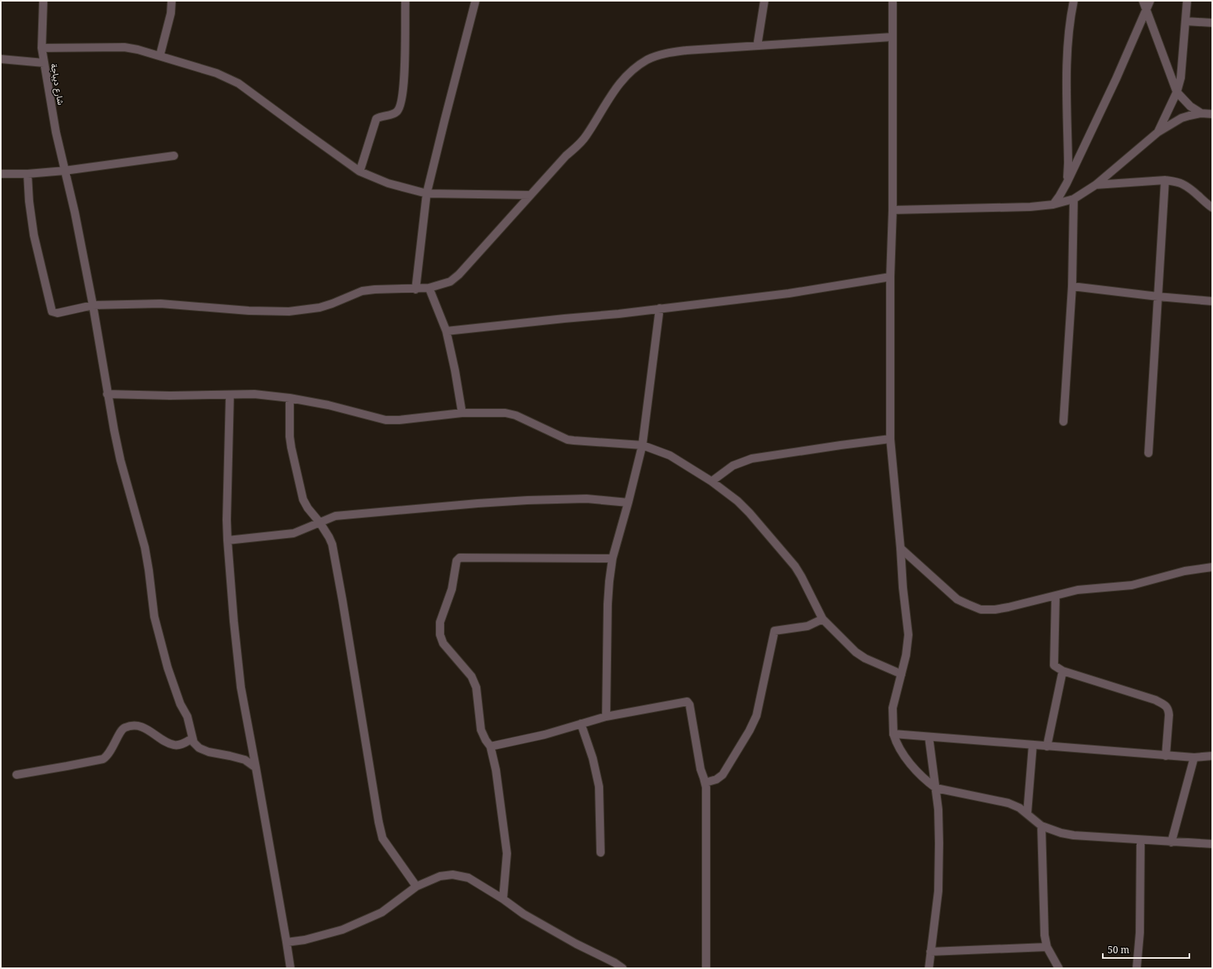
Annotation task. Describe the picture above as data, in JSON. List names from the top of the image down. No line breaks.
{"streets":{"street":["شارع ديباجة"]},"scale_bar":"50 m"}
